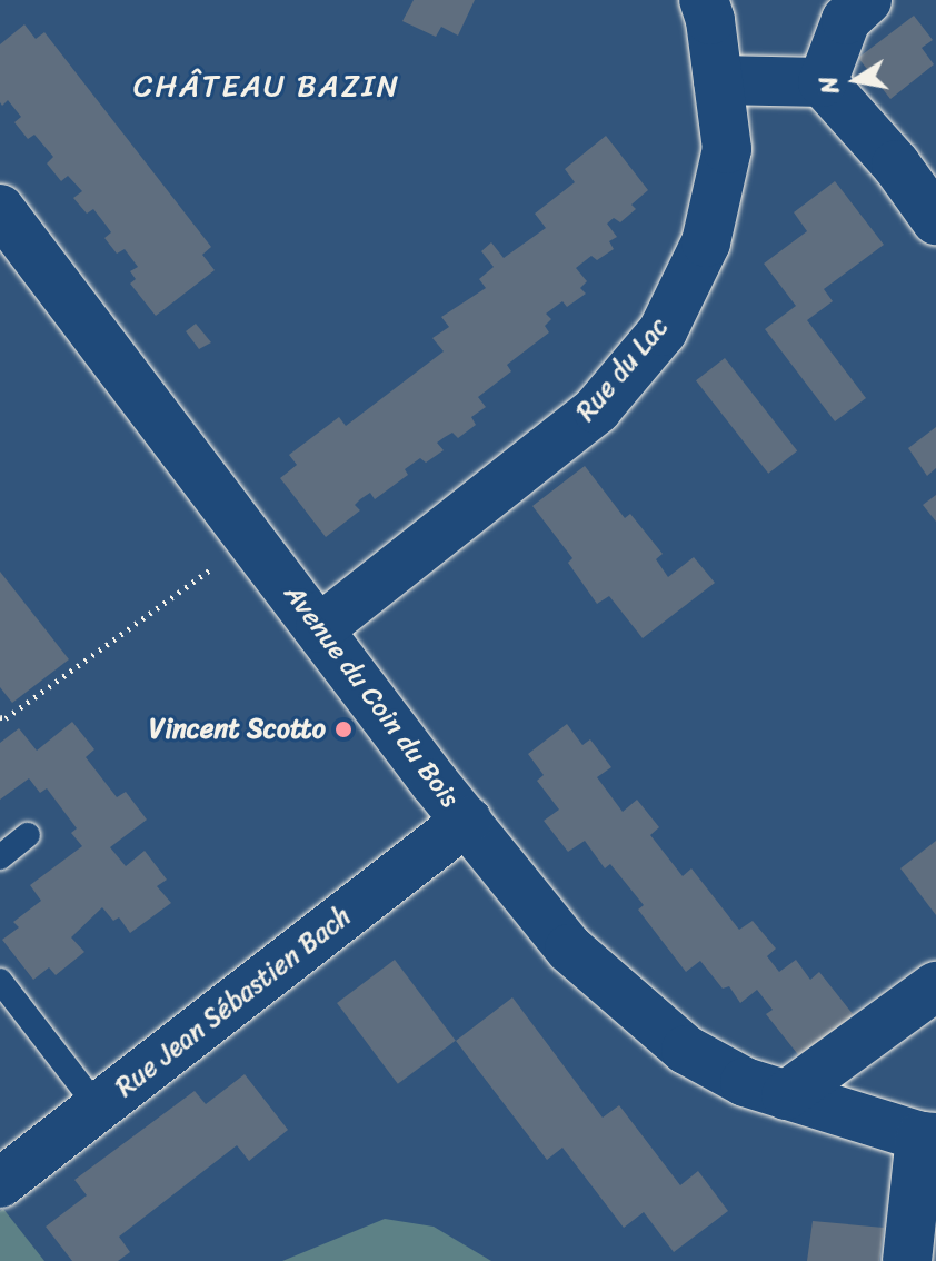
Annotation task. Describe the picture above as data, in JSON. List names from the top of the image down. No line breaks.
{"streets":{"street":["Rue du Lac","Avenue du Coin du Bois","Rue Jean Sébastien Bach"]},"crossings":[["Rue du Lac","Avenue du Coin du Bois"],["Avenue du Coin du Bois","Rue Jean Sébastien Bach"]],"districts":["CHÂTEAU BAZIN"],"places":["Vincent Scotto"],"north":"left"}
